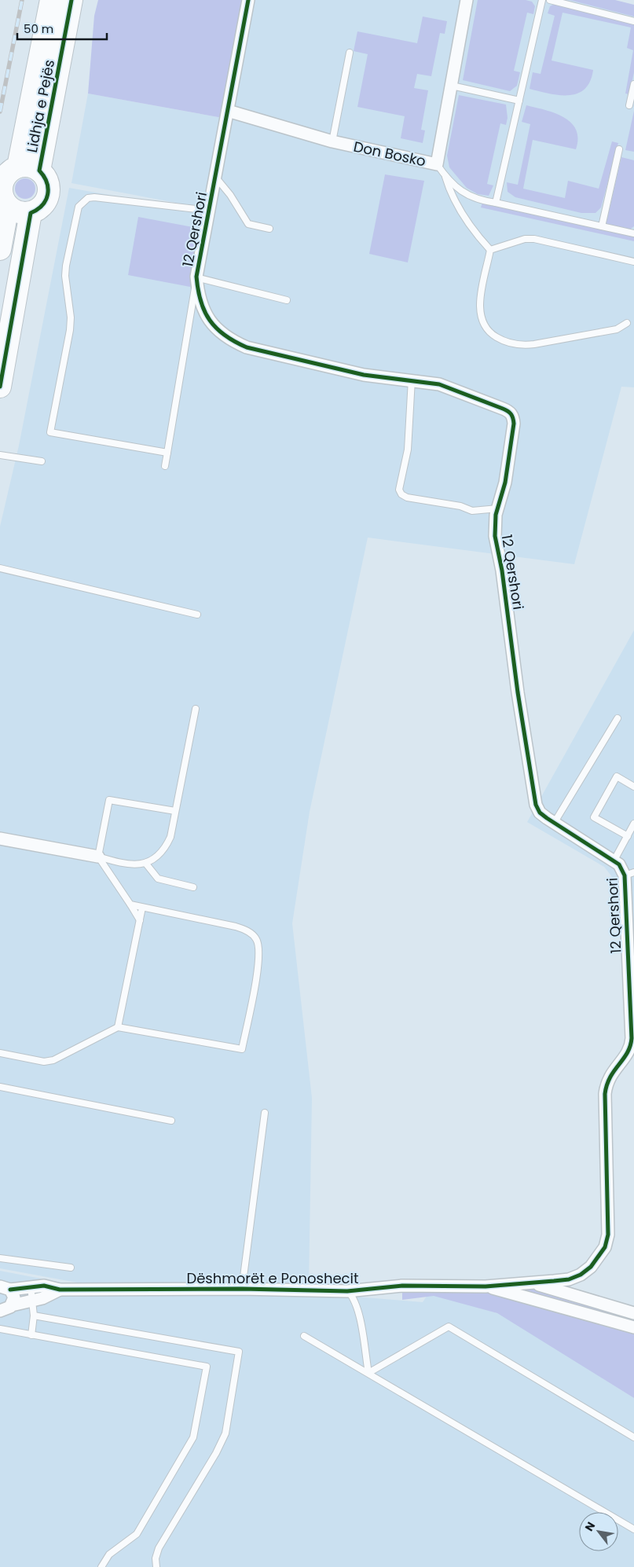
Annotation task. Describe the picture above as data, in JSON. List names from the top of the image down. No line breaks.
{"streets":{"highway":["Lidhja e Pejës"],"street":["Don Bosko","12 Qershori","Dëshmorët e Ponoshecit"]},"crossings":[["Don Bosko","12 Qershori"],["12 Qershori","Dëshmorët e Ponoshecit"]],"scale_bar":"50 m","north":"top left"}
